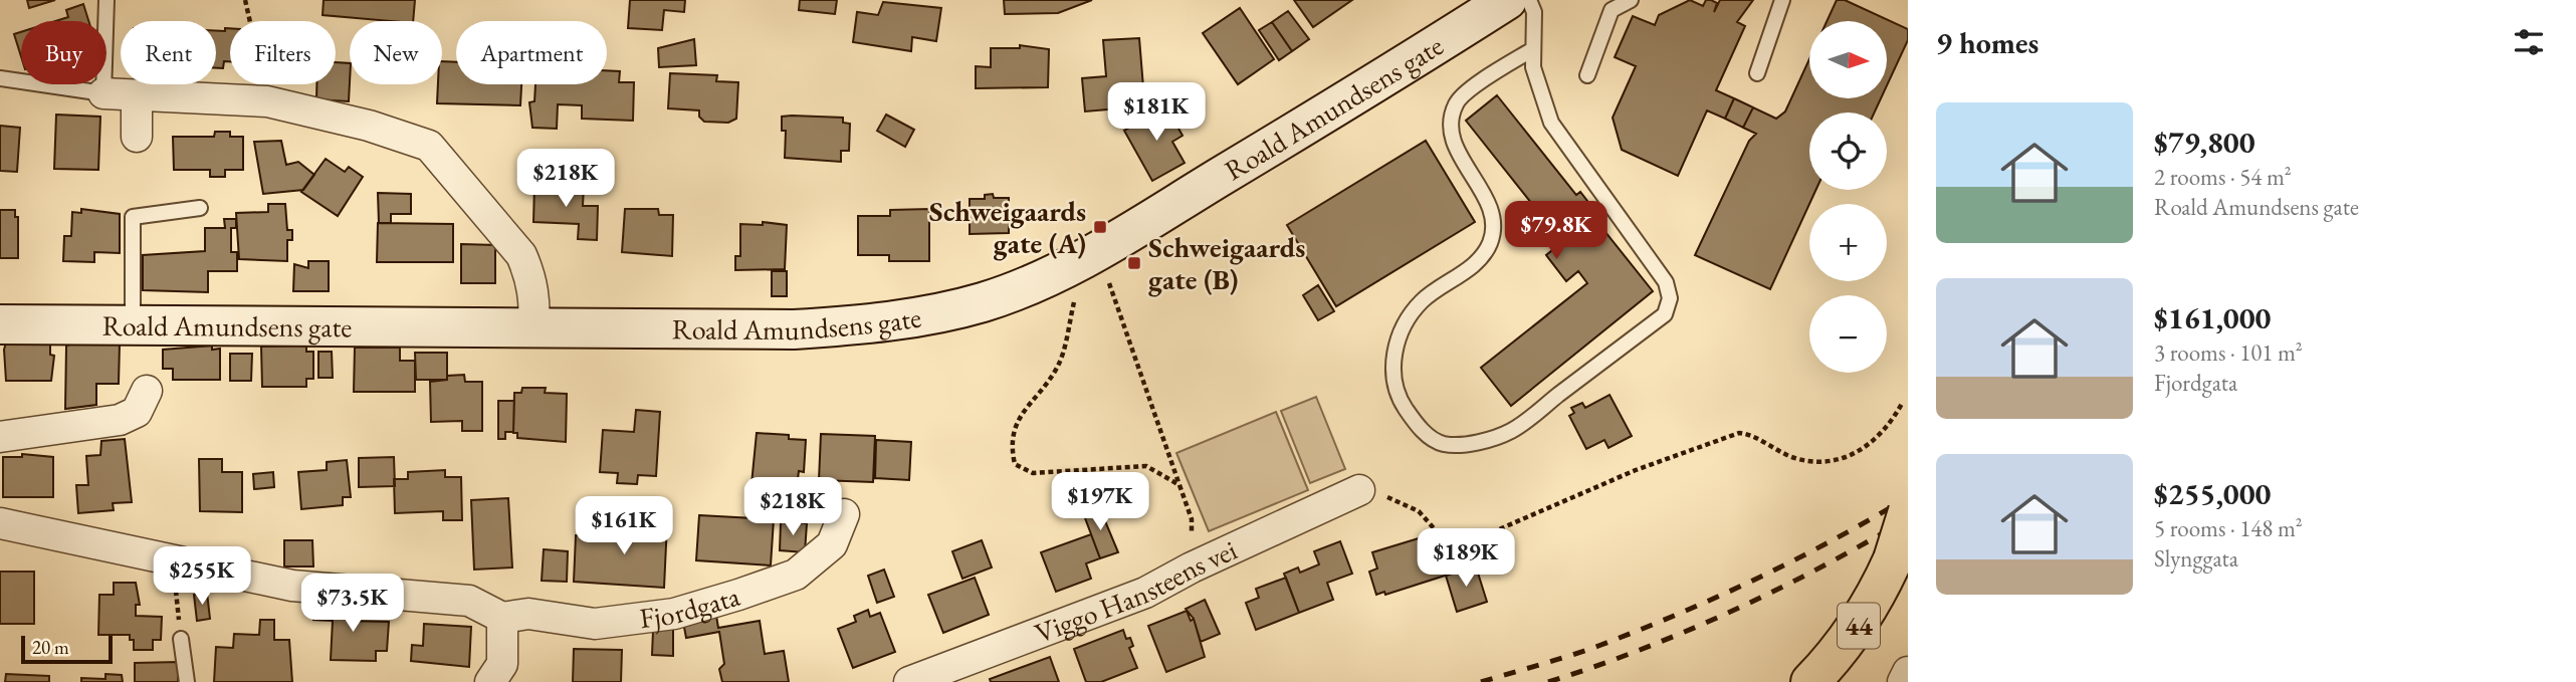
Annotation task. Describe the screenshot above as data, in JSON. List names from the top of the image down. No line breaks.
{"streets":{"main road":["44"],"street":["Roald Amundsens gate","Viggo Hansteens vei","Fjordgata"]},"places":{"transit":["Schweigaards gate (A)","Schweigaards gate (B)"]},"scale_bar":"20 m","north":"right","page":{"heading":"9 homes","map_buttons":["+","−"],"chip":["Buy","Rent","Filters","New","Apartment"],"price":["$181K","$218K","$79.8K","$197K","$218K","$161K","$189K","$255K","$73.5K"],"list":[{"name":"$79,800","note":"2 rooms · 54 m² · Roald Amundsens gate"},{"name":"$161,000","note":"3 rooms · 101 m² · Fjordgata"},{"name":"$255,000","note":"5 rooms · 148 m² · Slynggata"}],"scale":"20 m"}}
